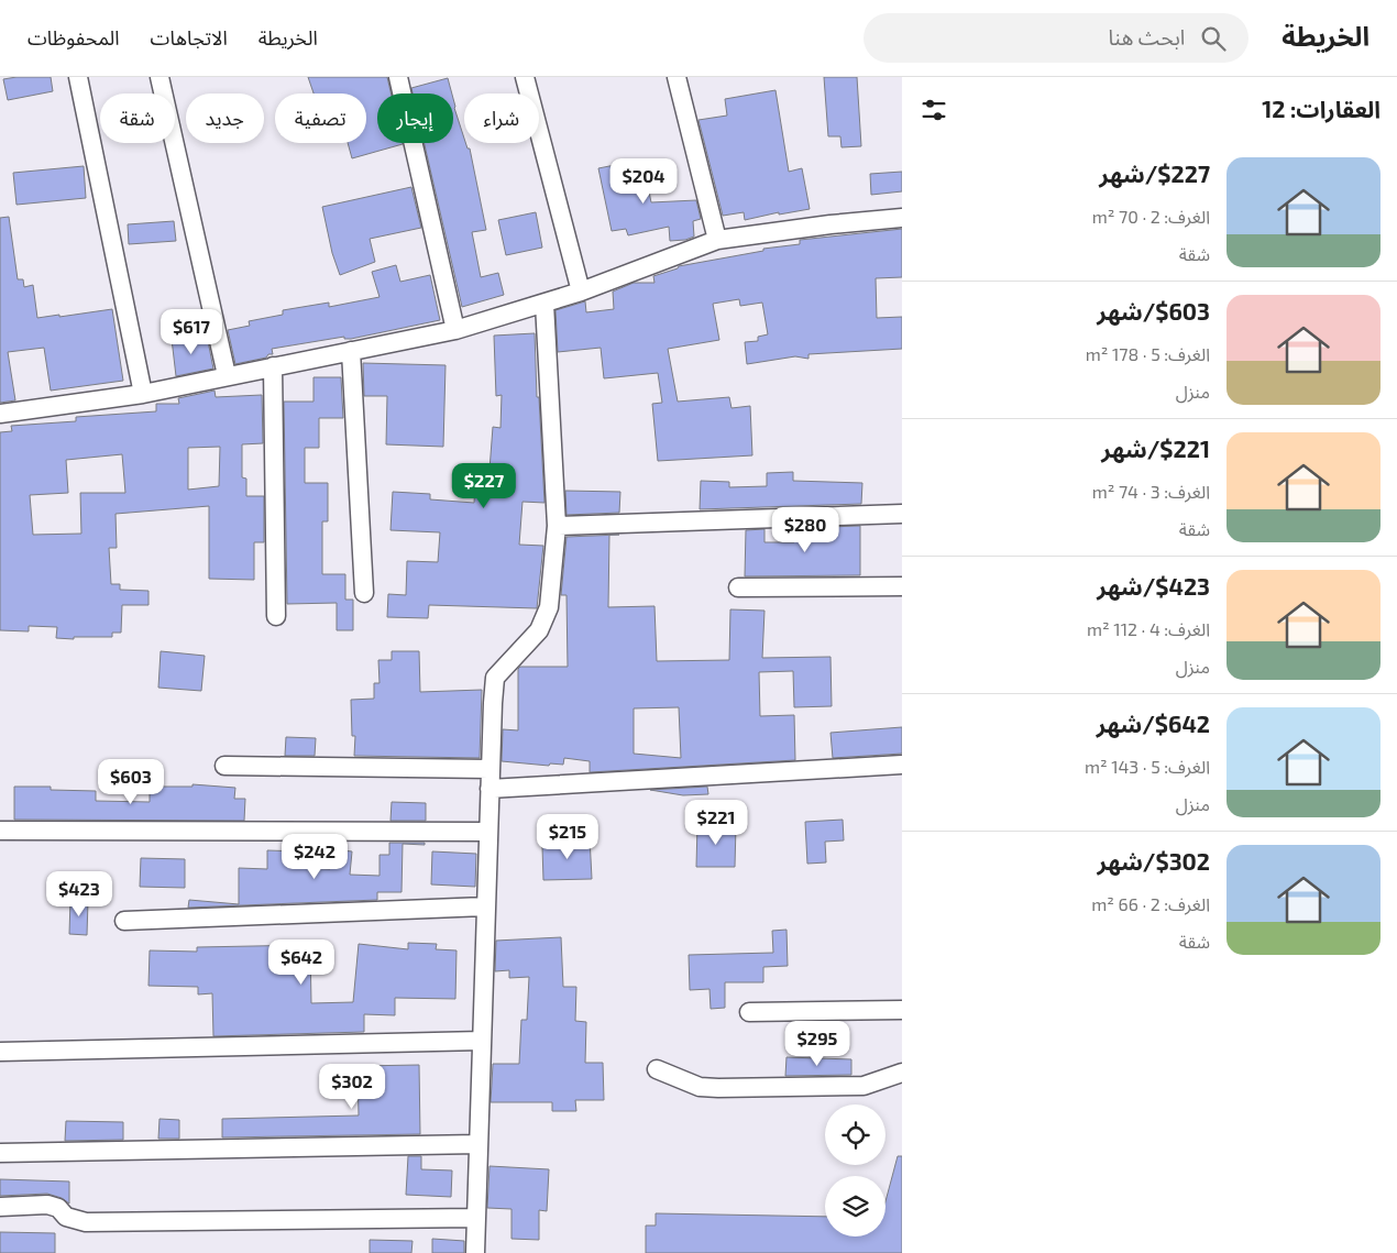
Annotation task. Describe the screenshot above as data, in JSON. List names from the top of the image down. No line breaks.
{"page":{"header":"الخريطة","search":"ابحث هنا","nav":["الخريطة","الاتجاهات","المحفوظات"],"heading":"العقارات: 12","chip":["شراء","إيجار","تصفية","جديد","شقة"],"list":[{"name":"$227/شهر","note":"الغرف: 2 · 70 m² · شقة"},{"name":"$603/شهر","note":"الغرف: 5 · 178 m² · منزل"},{"name":"$221/شهر","note":"الغرف: 3 · 74 m² · شقة"},{"name":"$423/شهر","note":"الغرف: 4 · 112 m² · منزل"},{"name":"$642/شهر","note":"الغرف: 5 · 143 m² · منزل"},{"name":"$302/شهر","note":"الغرف: 2 · 66 m² · شقة"}],"price":["$204","$617","$227","$280","$603","$221","$215","$242","$423","$642","$295","$302"]}}
